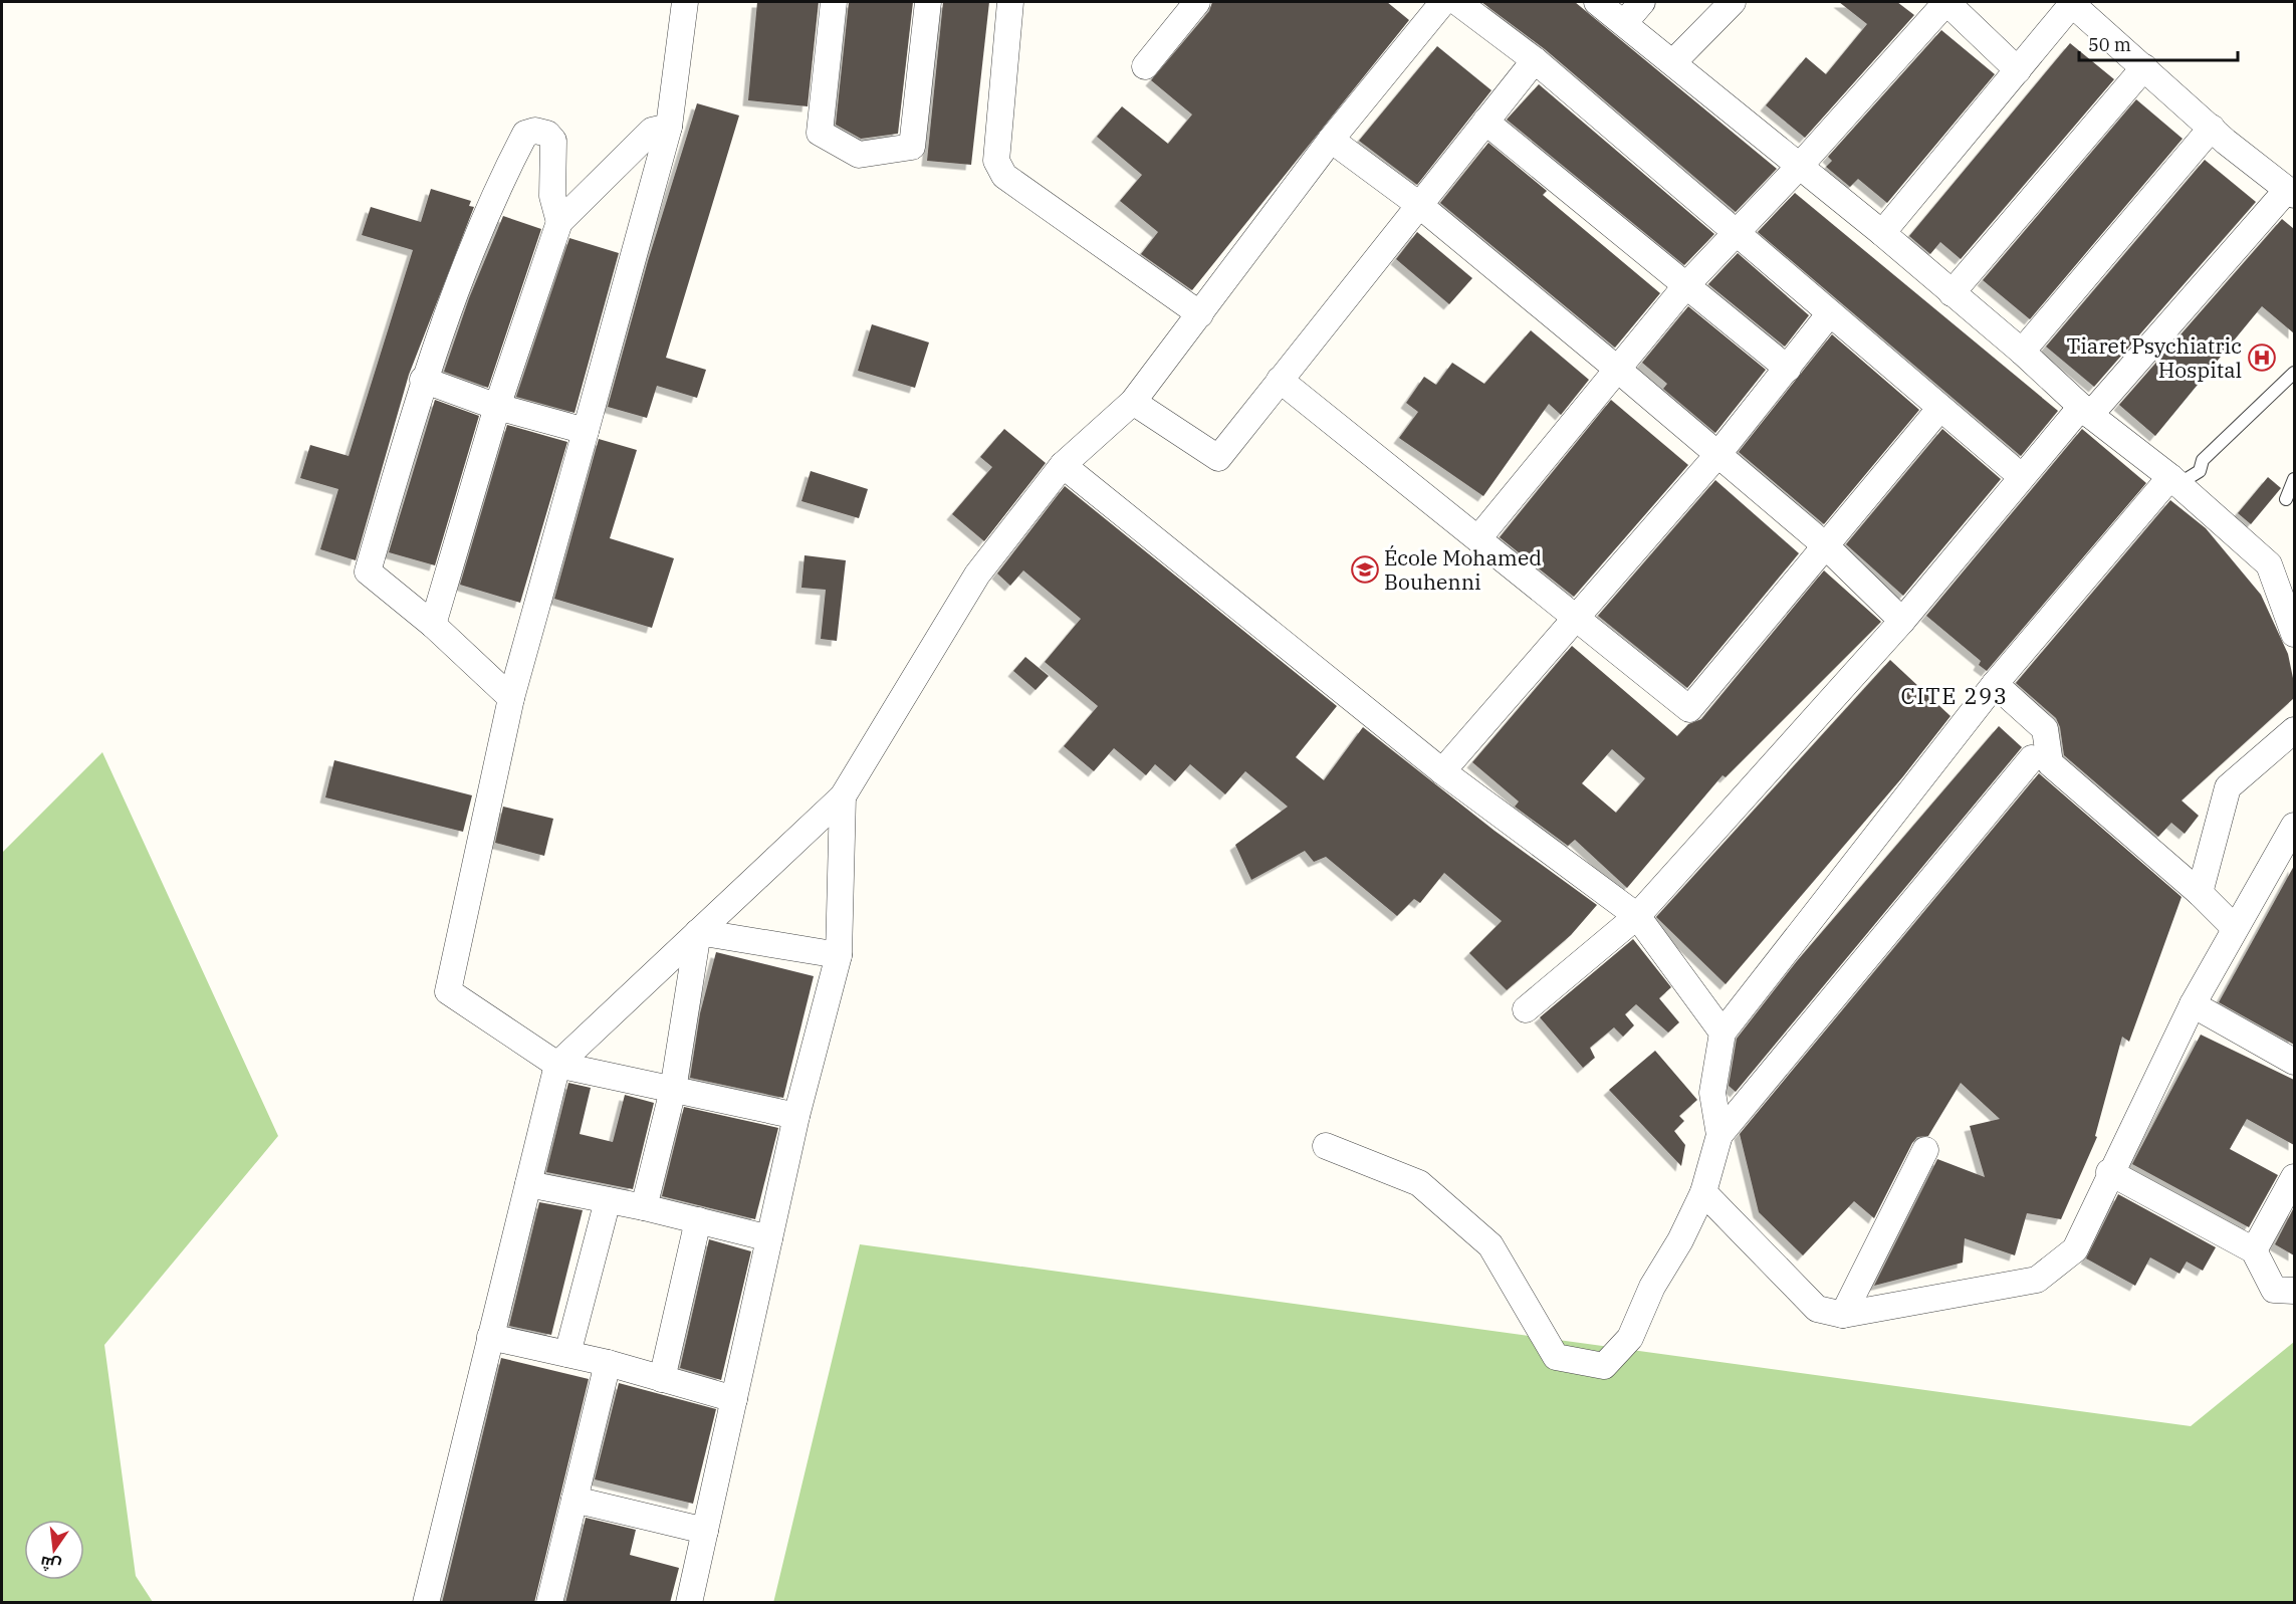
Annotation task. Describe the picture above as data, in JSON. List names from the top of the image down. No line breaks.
{"districts":["CITE 293"],"places":{"hospital":["Tiaret Psychiatric Hospital"],"school or university":["École Mohamed Bouhenni"]},"scale_bar":"50 m","north":"bottom"}
